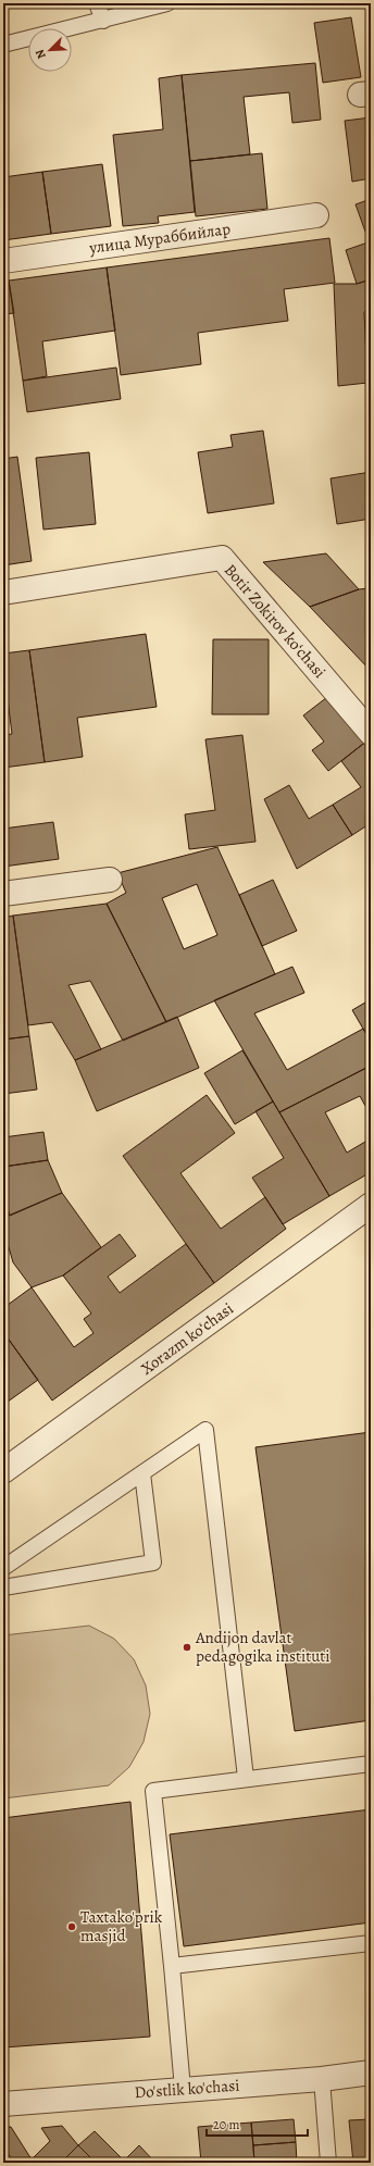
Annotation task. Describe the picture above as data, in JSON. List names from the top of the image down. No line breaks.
{"streets":{"street":["улица Мураббийлар","Botir Zokirov koʻchasi","Xorazm koʻchasi","Do'stlik ko'chasi"]},"places":["Andijon davlat pedagogika instituti","Taxtako'prik masjid"],"scale_bar":"20 m","north":"bottom left"}
